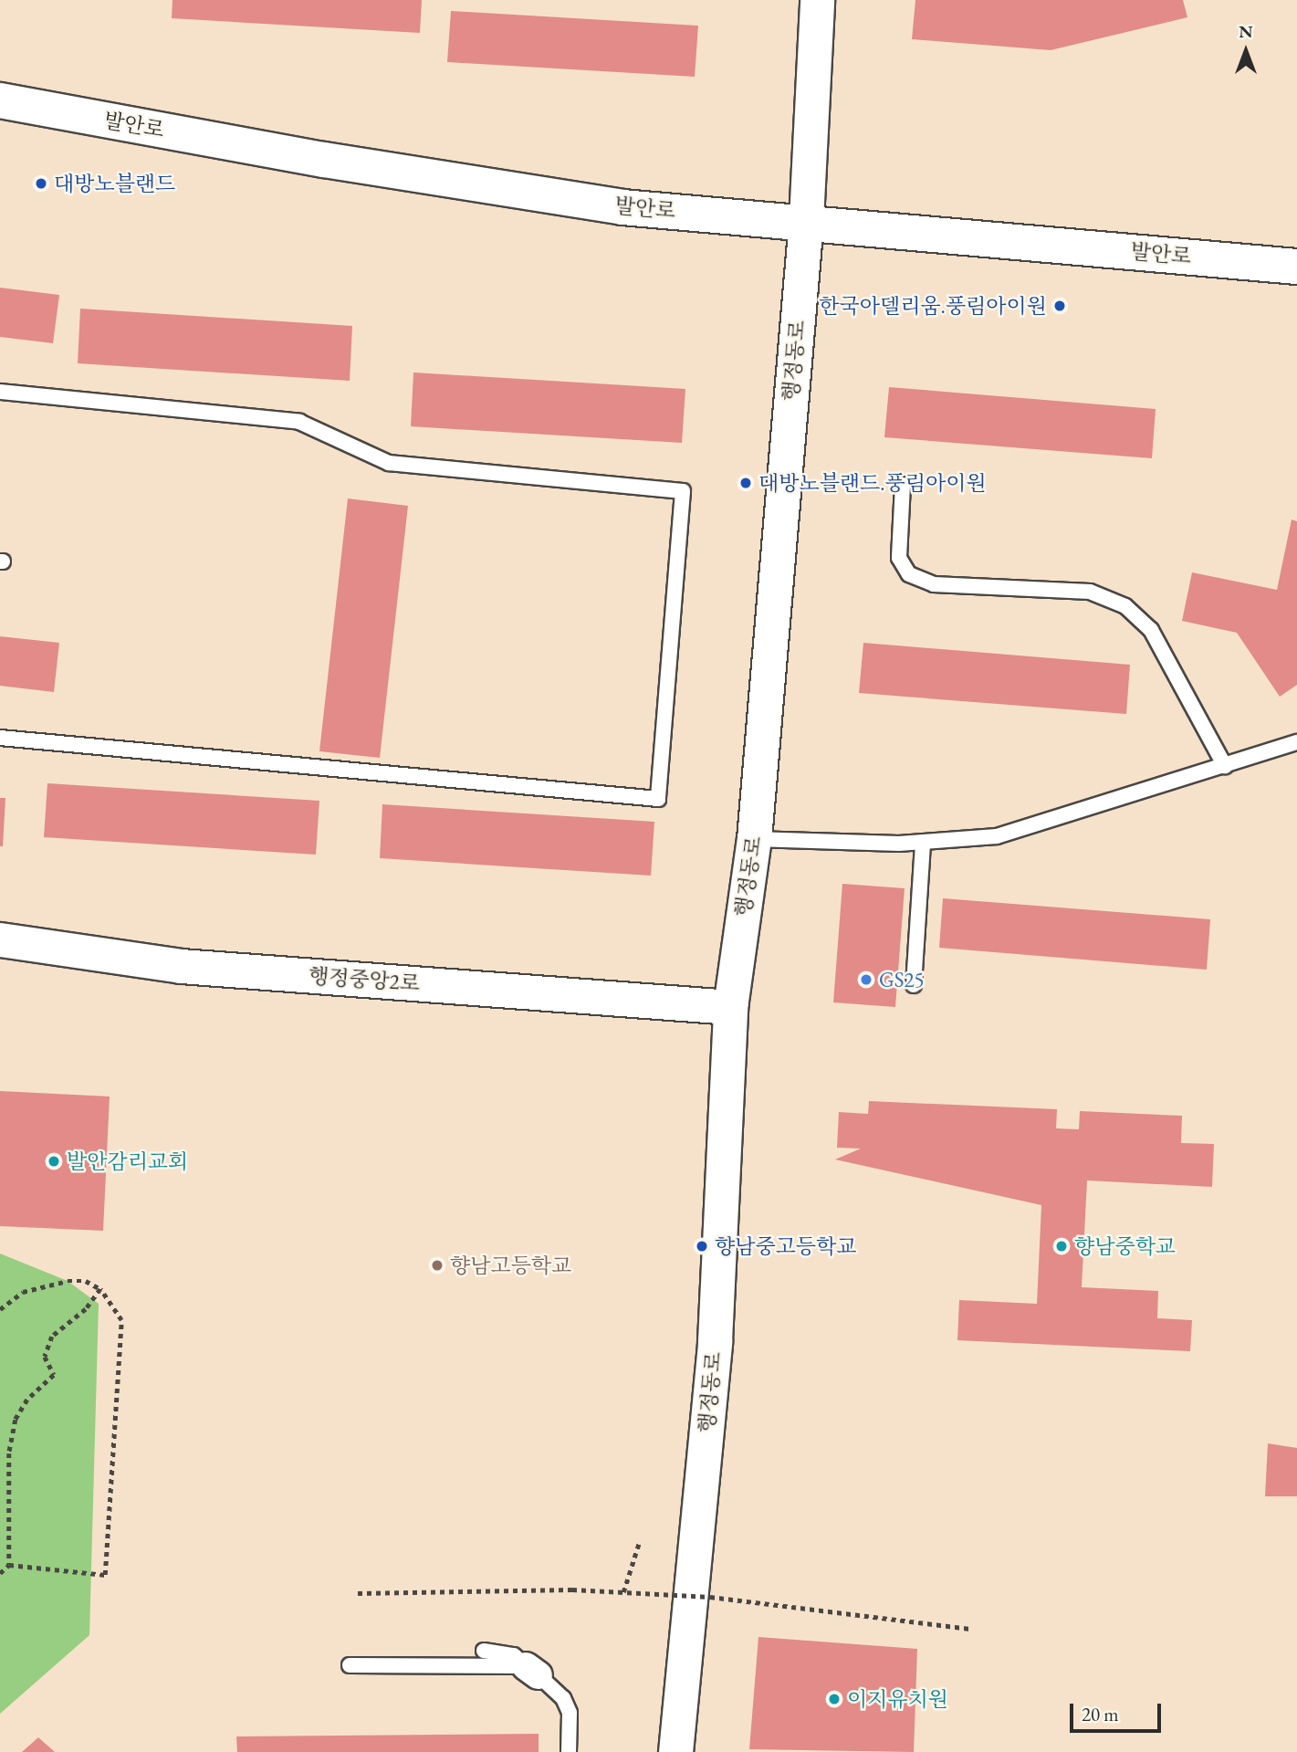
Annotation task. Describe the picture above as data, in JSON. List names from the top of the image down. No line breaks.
{"streets":{"main road":["발안로"],"street":["행정동로","행정중앙2로"]},"crossings":[["발안로","행정동로"],["행정동로","행정중앙2로"]],"places":["대방노블랜드","한국아델리움.풍림아이원","대방노블랜드.풍림아이원","GS25","발안감리교회","향남중고등학교","향남중학교","향남고등학교","이지유치원"],"scale_bar":"20 m","north":"top"}
